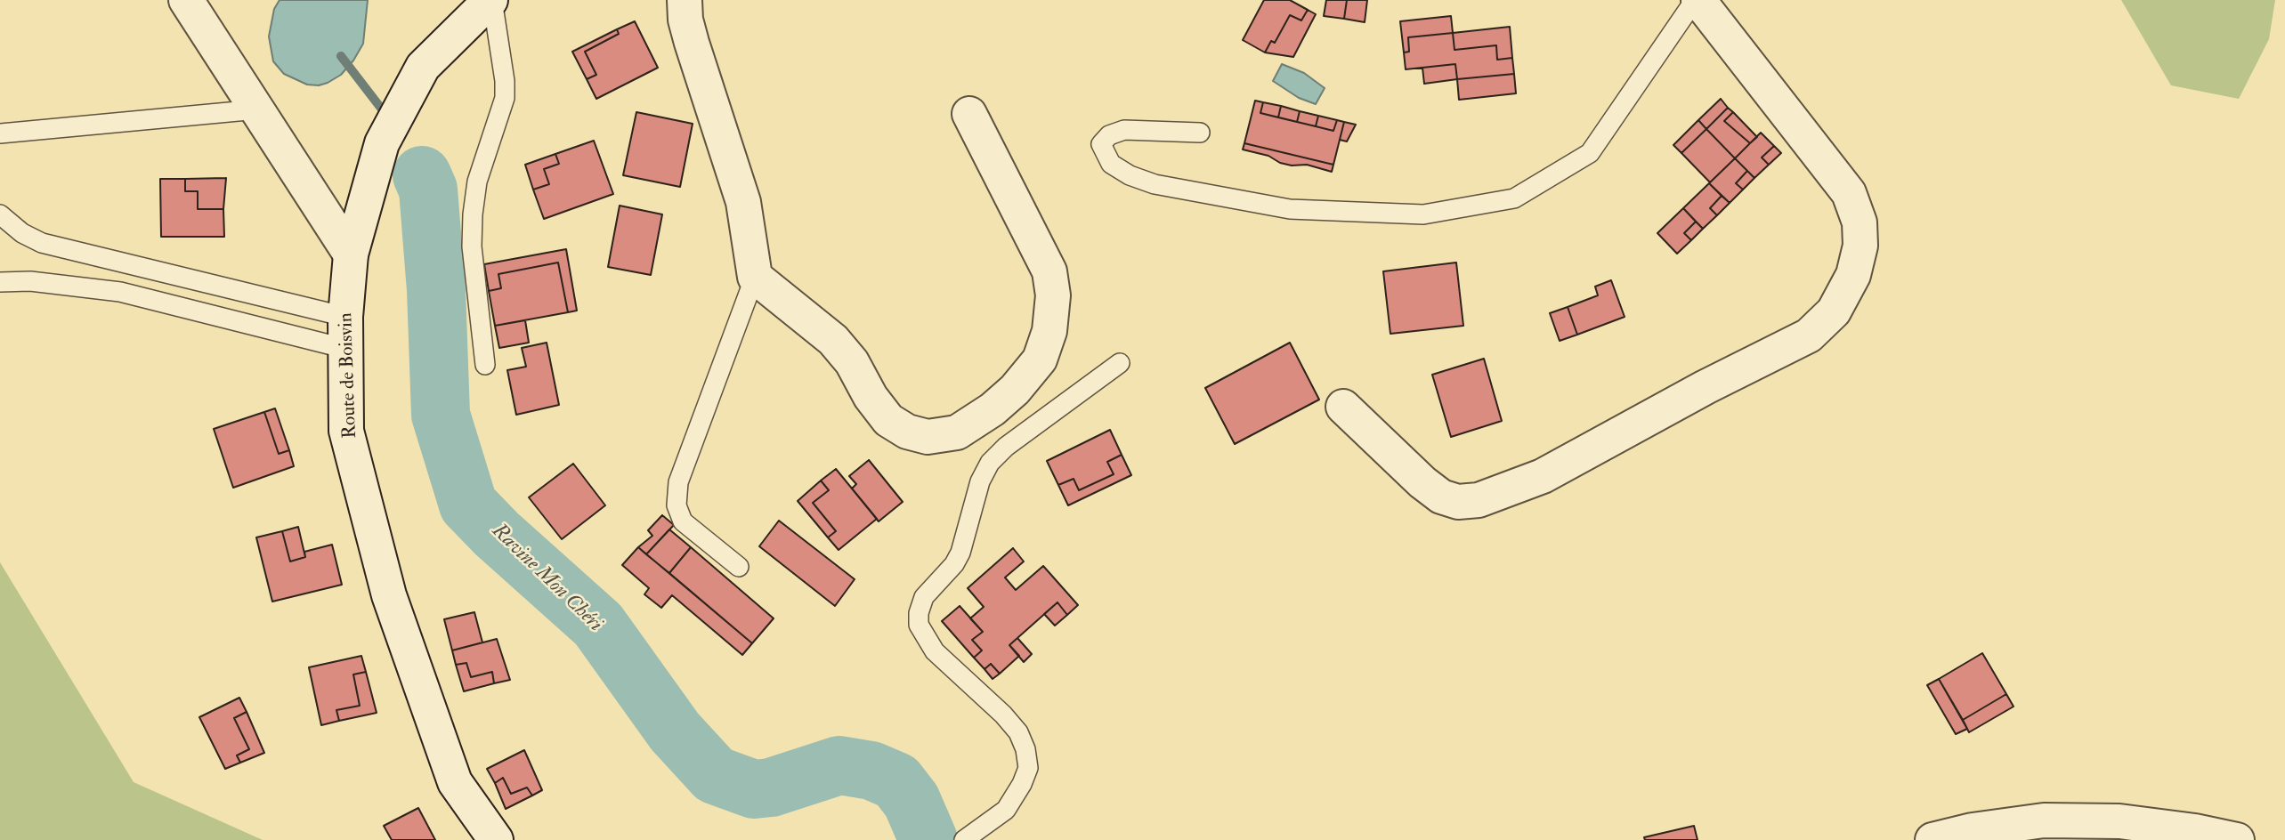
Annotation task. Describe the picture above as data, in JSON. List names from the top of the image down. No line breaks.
{"streets":{"street":["Route de Boisvin"]},"water":["Ravine Mon Chéri"]}
